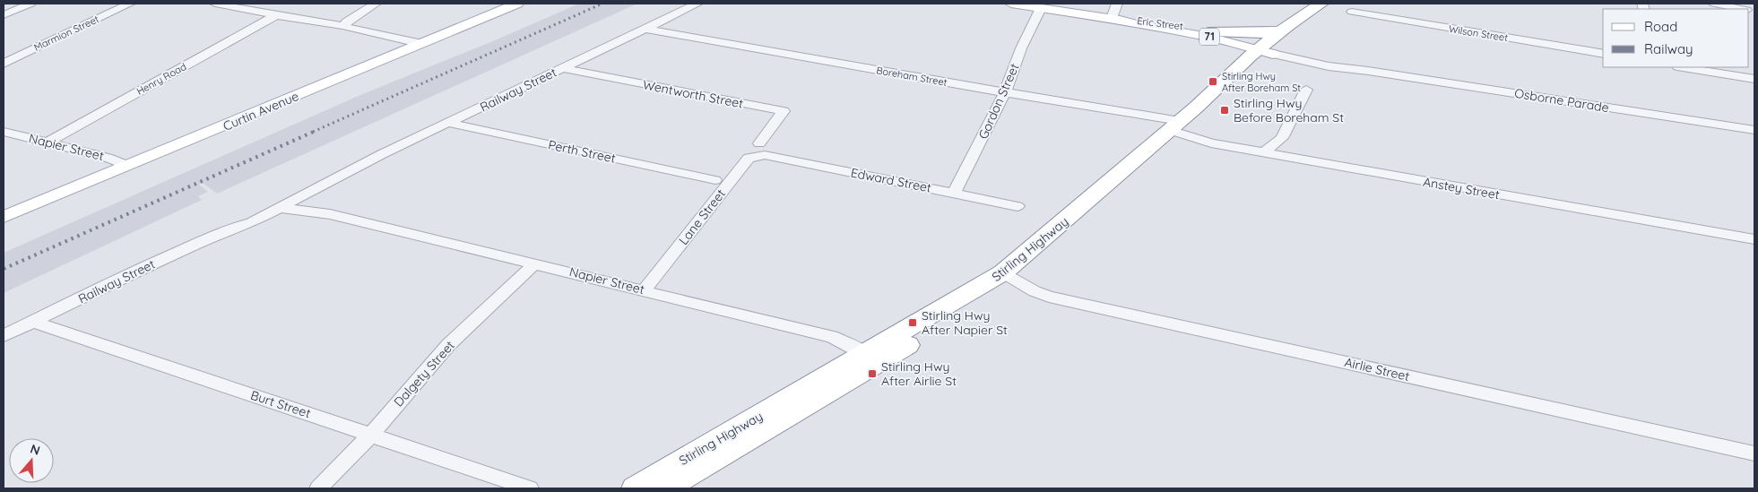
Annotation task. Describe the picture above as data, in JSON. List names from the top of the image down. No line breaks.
{"streets":{"highway":["71","Stirling Highway"],"main road":["Eric Street","Curtin Avenue"],"street":["Marmion Street","Wilson Street","Boreham Street","Henry Road","Railway Street","Wentworth Street","Osborne Parade","Gordon Street","Napier Street","Perth Street","Edward Street","Anstey Street","Lane Street","Airlie Street","Dalgety Street","Burt Street"]},"crossings":[["Eric Street","71"],["Eric Street","Osborne Parade"],["Eric Street","Gordon Street"],["Eric Street","Stirling Highway"],["71","Stirling Highway"],["Boreham Street","Railway Street"],["Boreham Street","Gordon Street"],["Boreham Street","Anstey Street"],["Boreham Street","Stirling Highway"],["Henry Road","Napier Street"],["Railway Street","Wentworth Street"],["Railway Street","Napier Street"],["Railway Street","Perth Street"],["Railway Street","Burt Street"],["Wentworth Street","Edward Street"],["Wentworth Street","Lane Street"],["Osborne Parade","Stirling Highway"],["Gordon Street","Edward Street"],["Curtin Avenue","Napier Street"],["Napier Street","Lane Street"],["Napier Street","Stirling Highway"],["Napier Street","Dalgety Street"],["Edward Street","Lane Street"],["Anstey Street","Stirling Highway"],["Stirling Highway","Airlie Street"],["Dalgety Street","Burt Street"]],"places":{"transit":["Stirling Hwy After Boreham St","Stirling Hwy Before Boreham St","Stirling Hwy After Napier St","Stirling Hwy After Airlie St"]},"legend":["Road","Railway"],"north":"top"}
